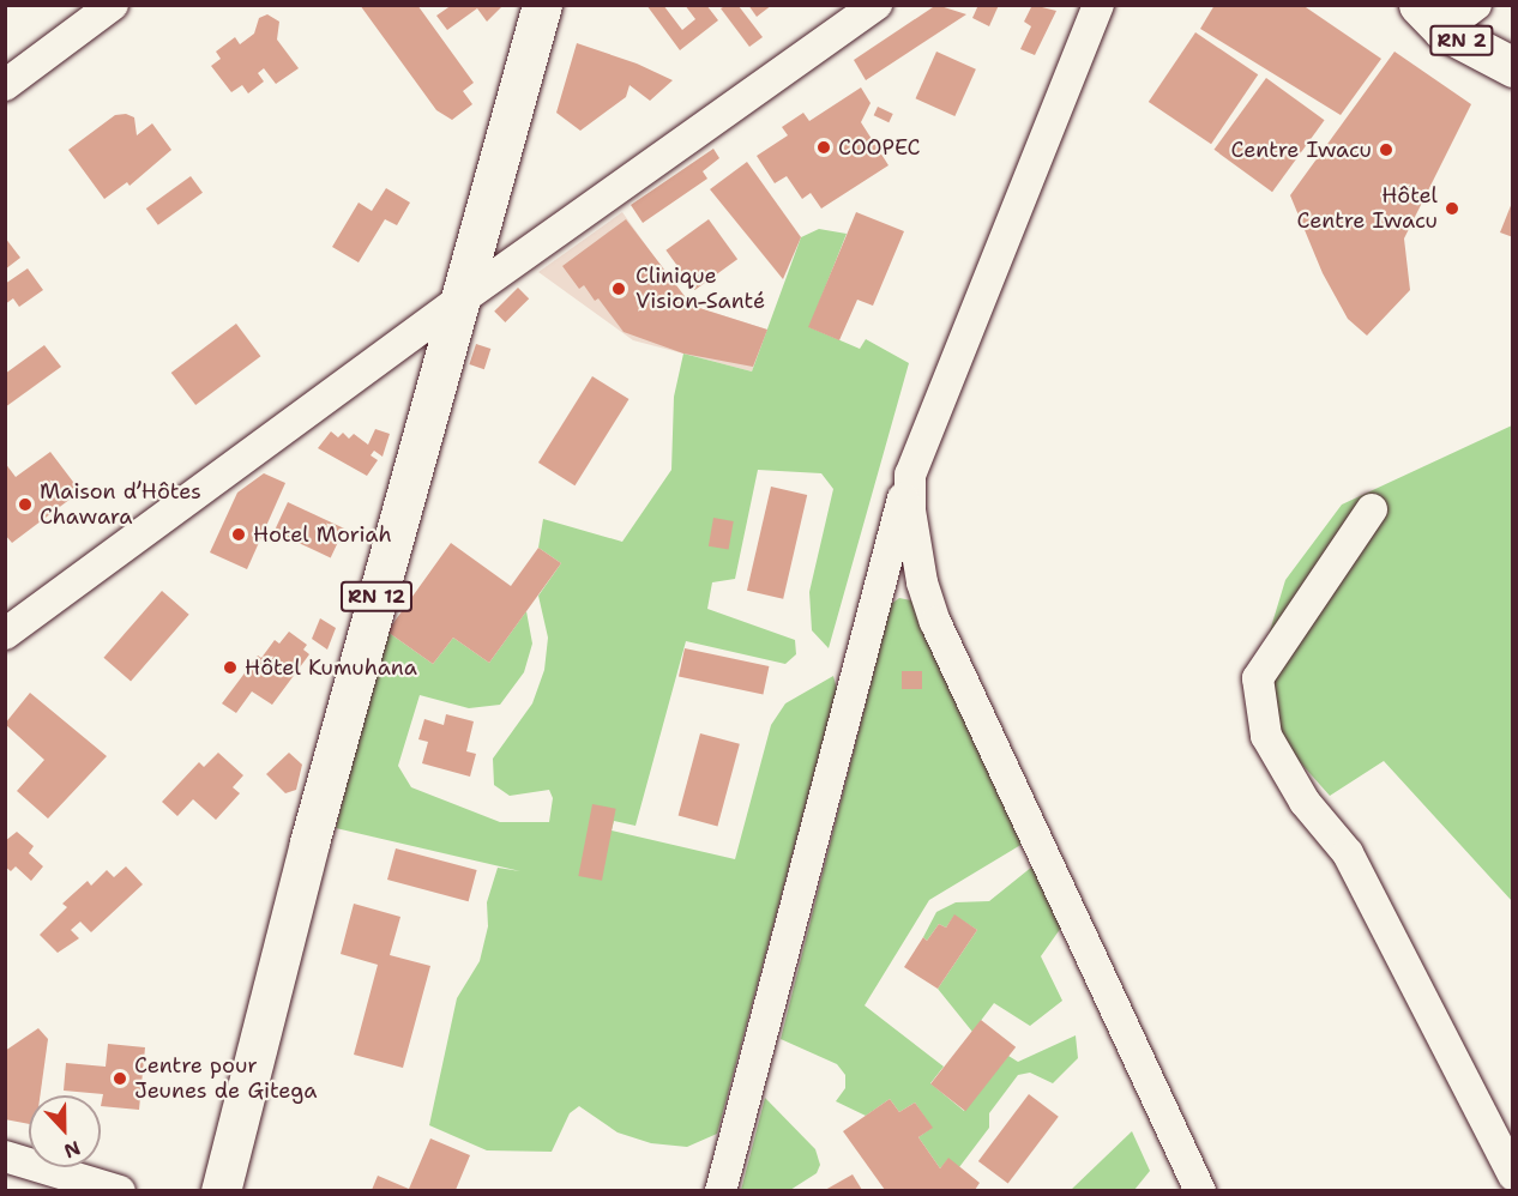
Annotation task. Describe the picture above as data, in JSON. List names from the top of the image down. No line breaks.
{"streets":{"main road":["RN 2","RN 12"]},"places":["COOPEC","Centre Iwacu","Hôtel Centre Iwacu","Clinique Vision-Santé","Maison d’Hôtes Chawara","Hotel Moriah","Hôtel Kumuhana","Centre pour Jeunes de Gitega"],"north":"bottom"}
